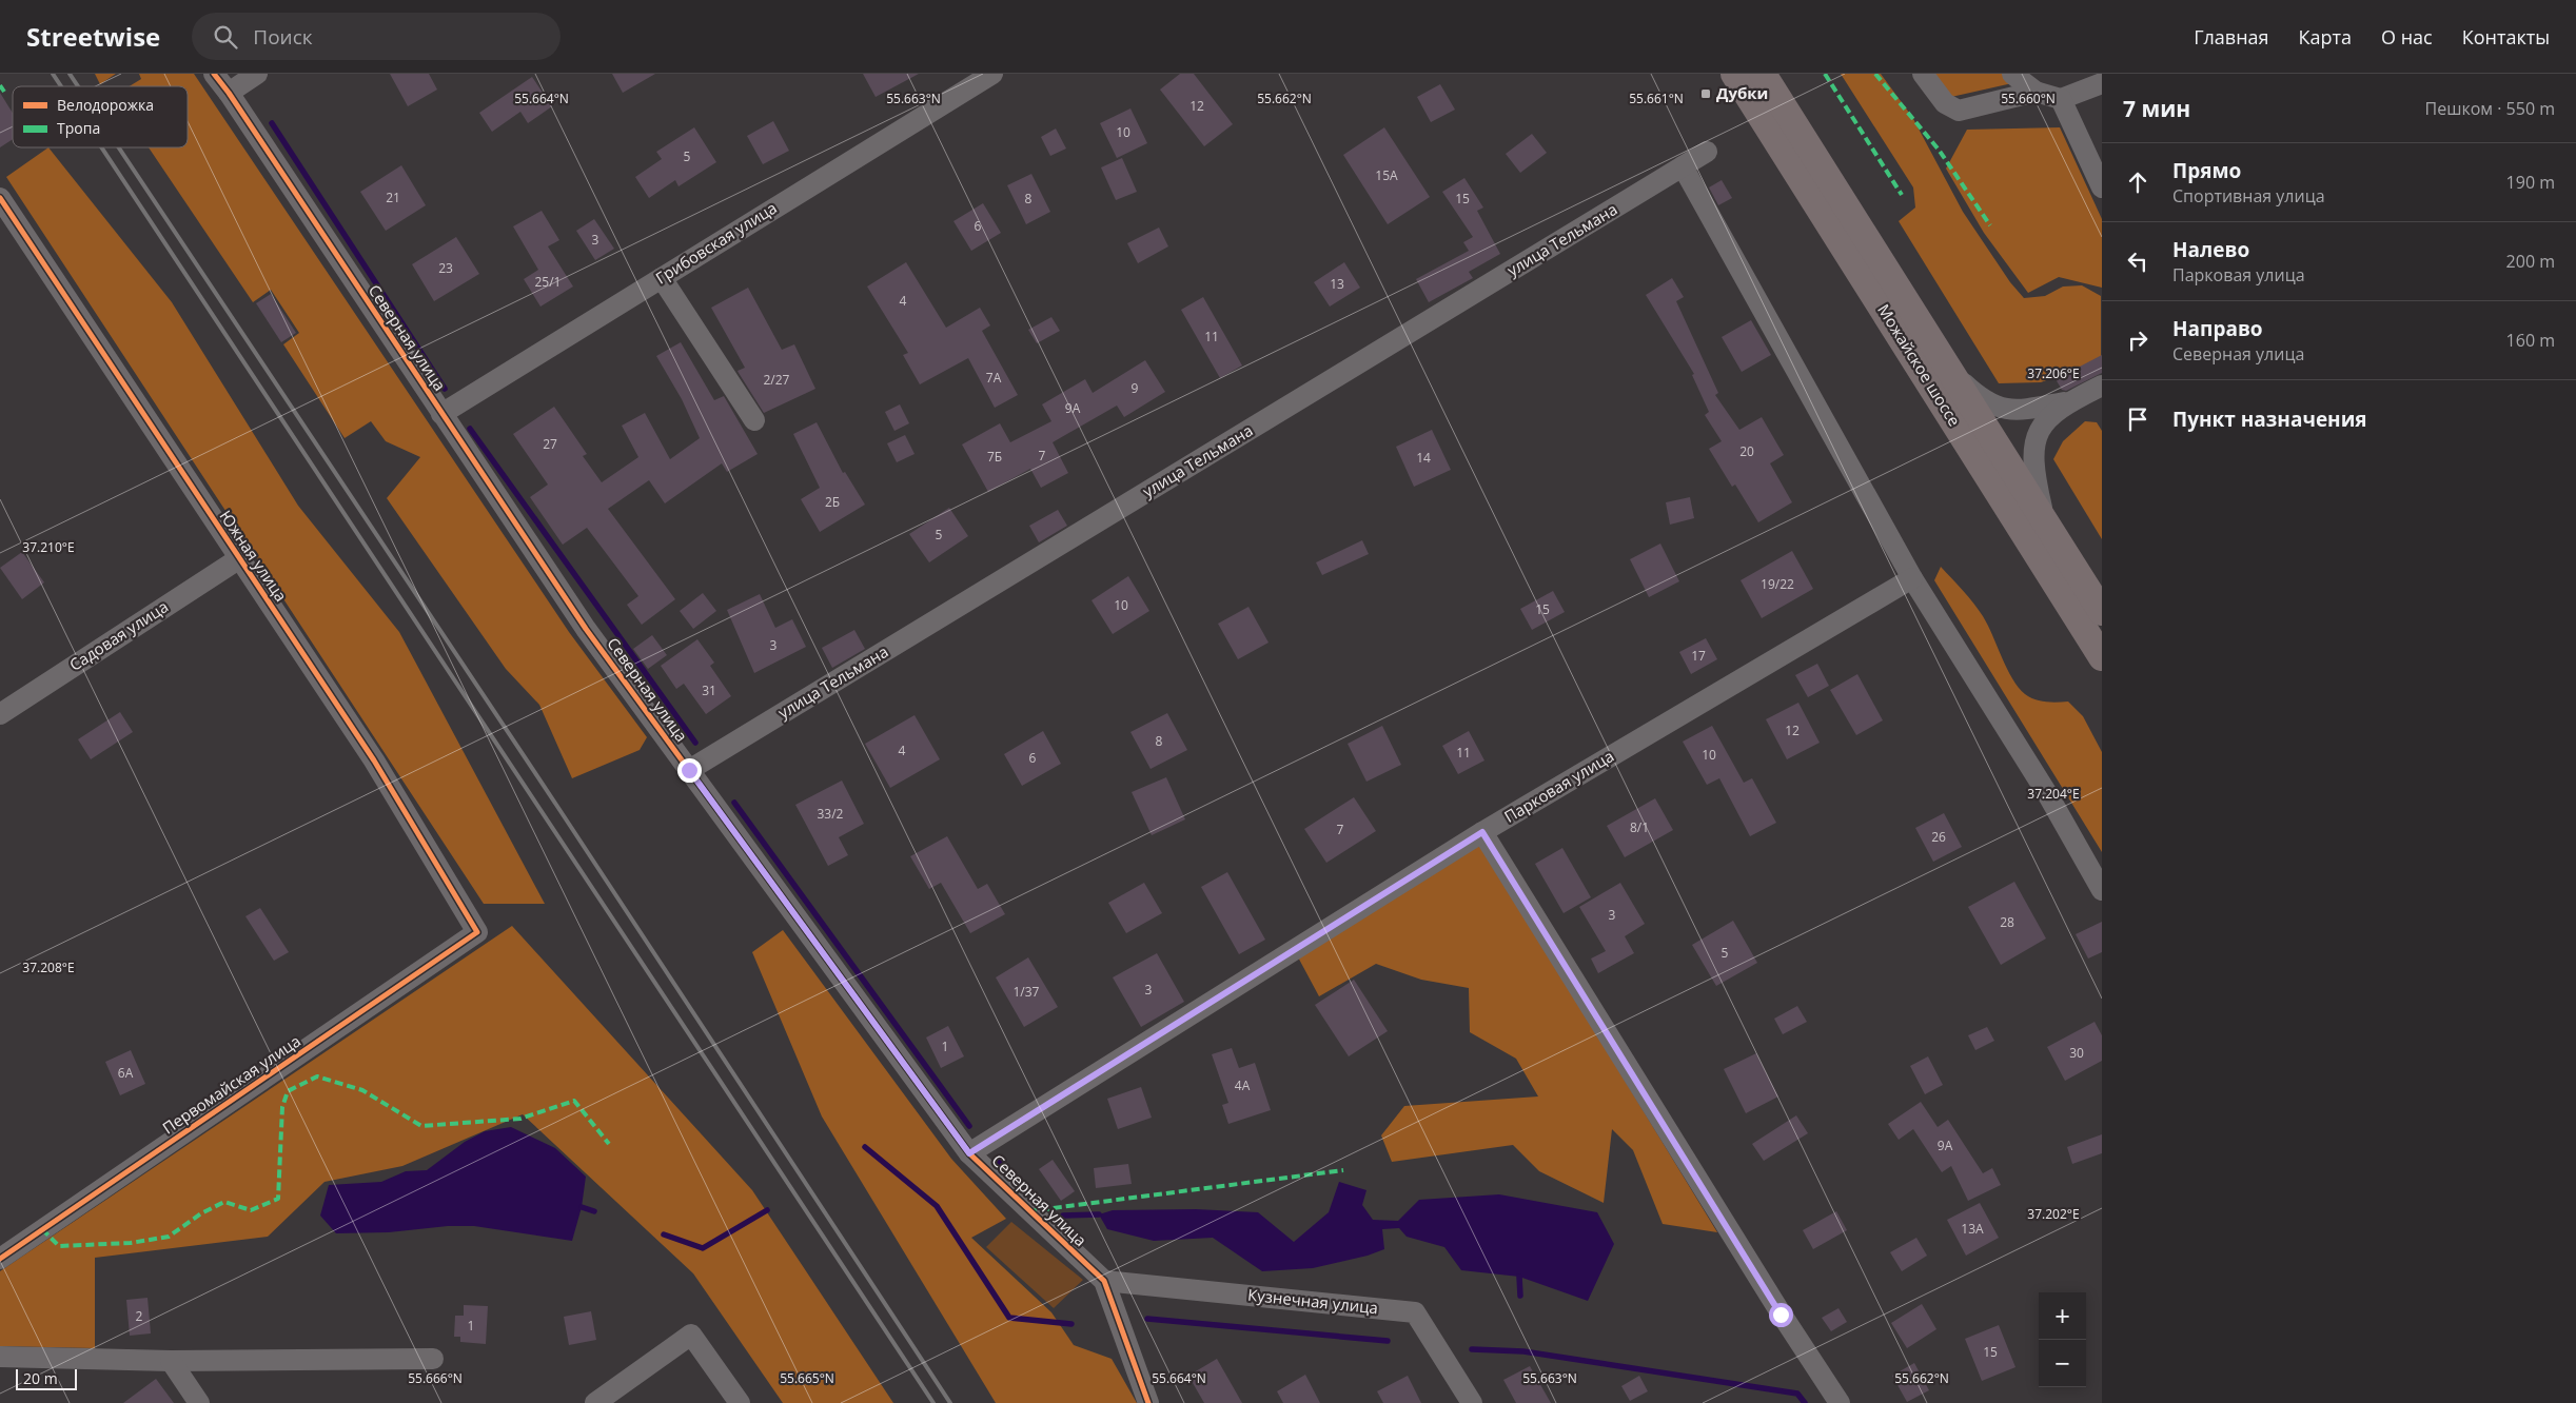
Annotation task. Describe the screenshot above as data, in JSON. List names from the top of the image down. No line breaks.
{"streets":{"main road":["Можайское шоссе"],"street":["улица Тельмана","Грибовская улица","Северная улица","Южная улица","Садовая улица","Парковая улица","Первомайская улица","Кузнечная улица"]},"crossings":[["улица Тельмана","Северная улица"],["Грибовская улица","Северная улица"],["Северная улица","Парковая улица"],["Северная улица","Кузнечная улица"],["Южная улица","Садовая улица"],["Южная улица","Первомайская улица"]],"places":{"transit":["Дубки"]},"house_numbers":["12","10","5","15А","21","8","15","6","3","23","25/1","13","4","11","7А","2/27","9","9А","27","20","7","7Б","14","2Б","5","19/22","10","15","3","17","31","12","8","4","11","10","6","33/2","8/1","7","26","3","28","5","3","1/37","1","30","6А","4А","9А","13А","2","1","15"],"legend":["Велодорожка","Тропа"],"scale_bar":"20 m","page":{"header":"Streetwise","search":"Поиск","nav":["Главная","Карта","О нас","Контакты"],"heading":["7 мин","Пешком · 550 m"],"list":[["Прямо","Спортивная улица","190 m"],["Налево","Парковая улица","200 m"],["Направо","Северная улица","160 m"],"Пункт назначения"],"map_buttons":["+","−"],"scale":"20 m"},"coordinates":["55.664°N","55.663°N","55.662°N","55.661°N","55.660°N","37.206°E","37.210°E","37.204°E","37.208°E","37.202°E","55.666°N","55.665°N"]}
